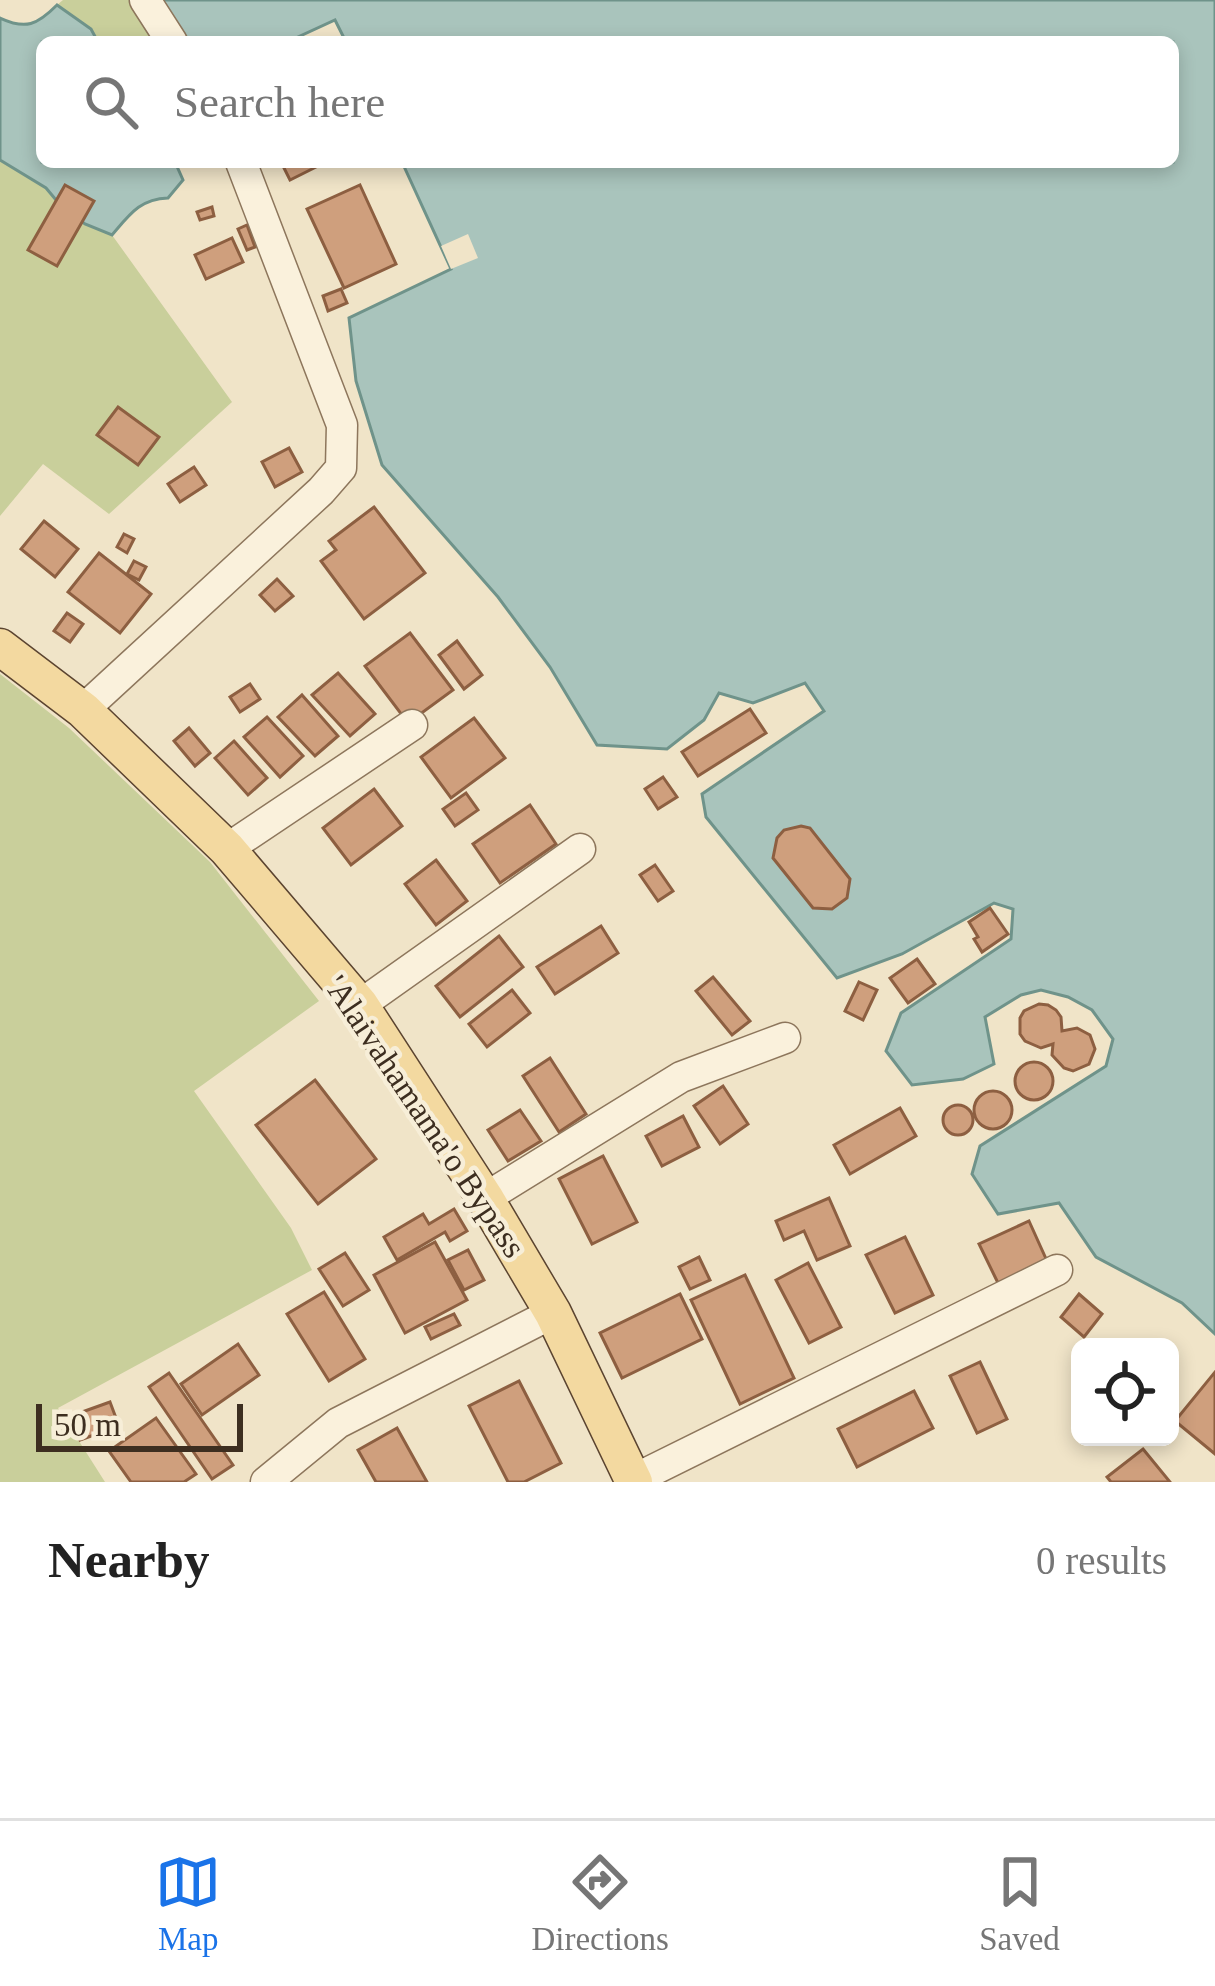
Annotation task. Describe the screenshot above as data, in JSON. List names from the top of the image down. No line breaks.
{"streets":{"main road":["'Alaivahamama'o Bypass"]},"scale_bar":"50 m","page":{"search":"Search here","scale":"50 m","heading":["Nearby","0 results"],"nav":["Map","Directions","Saved"]}}
